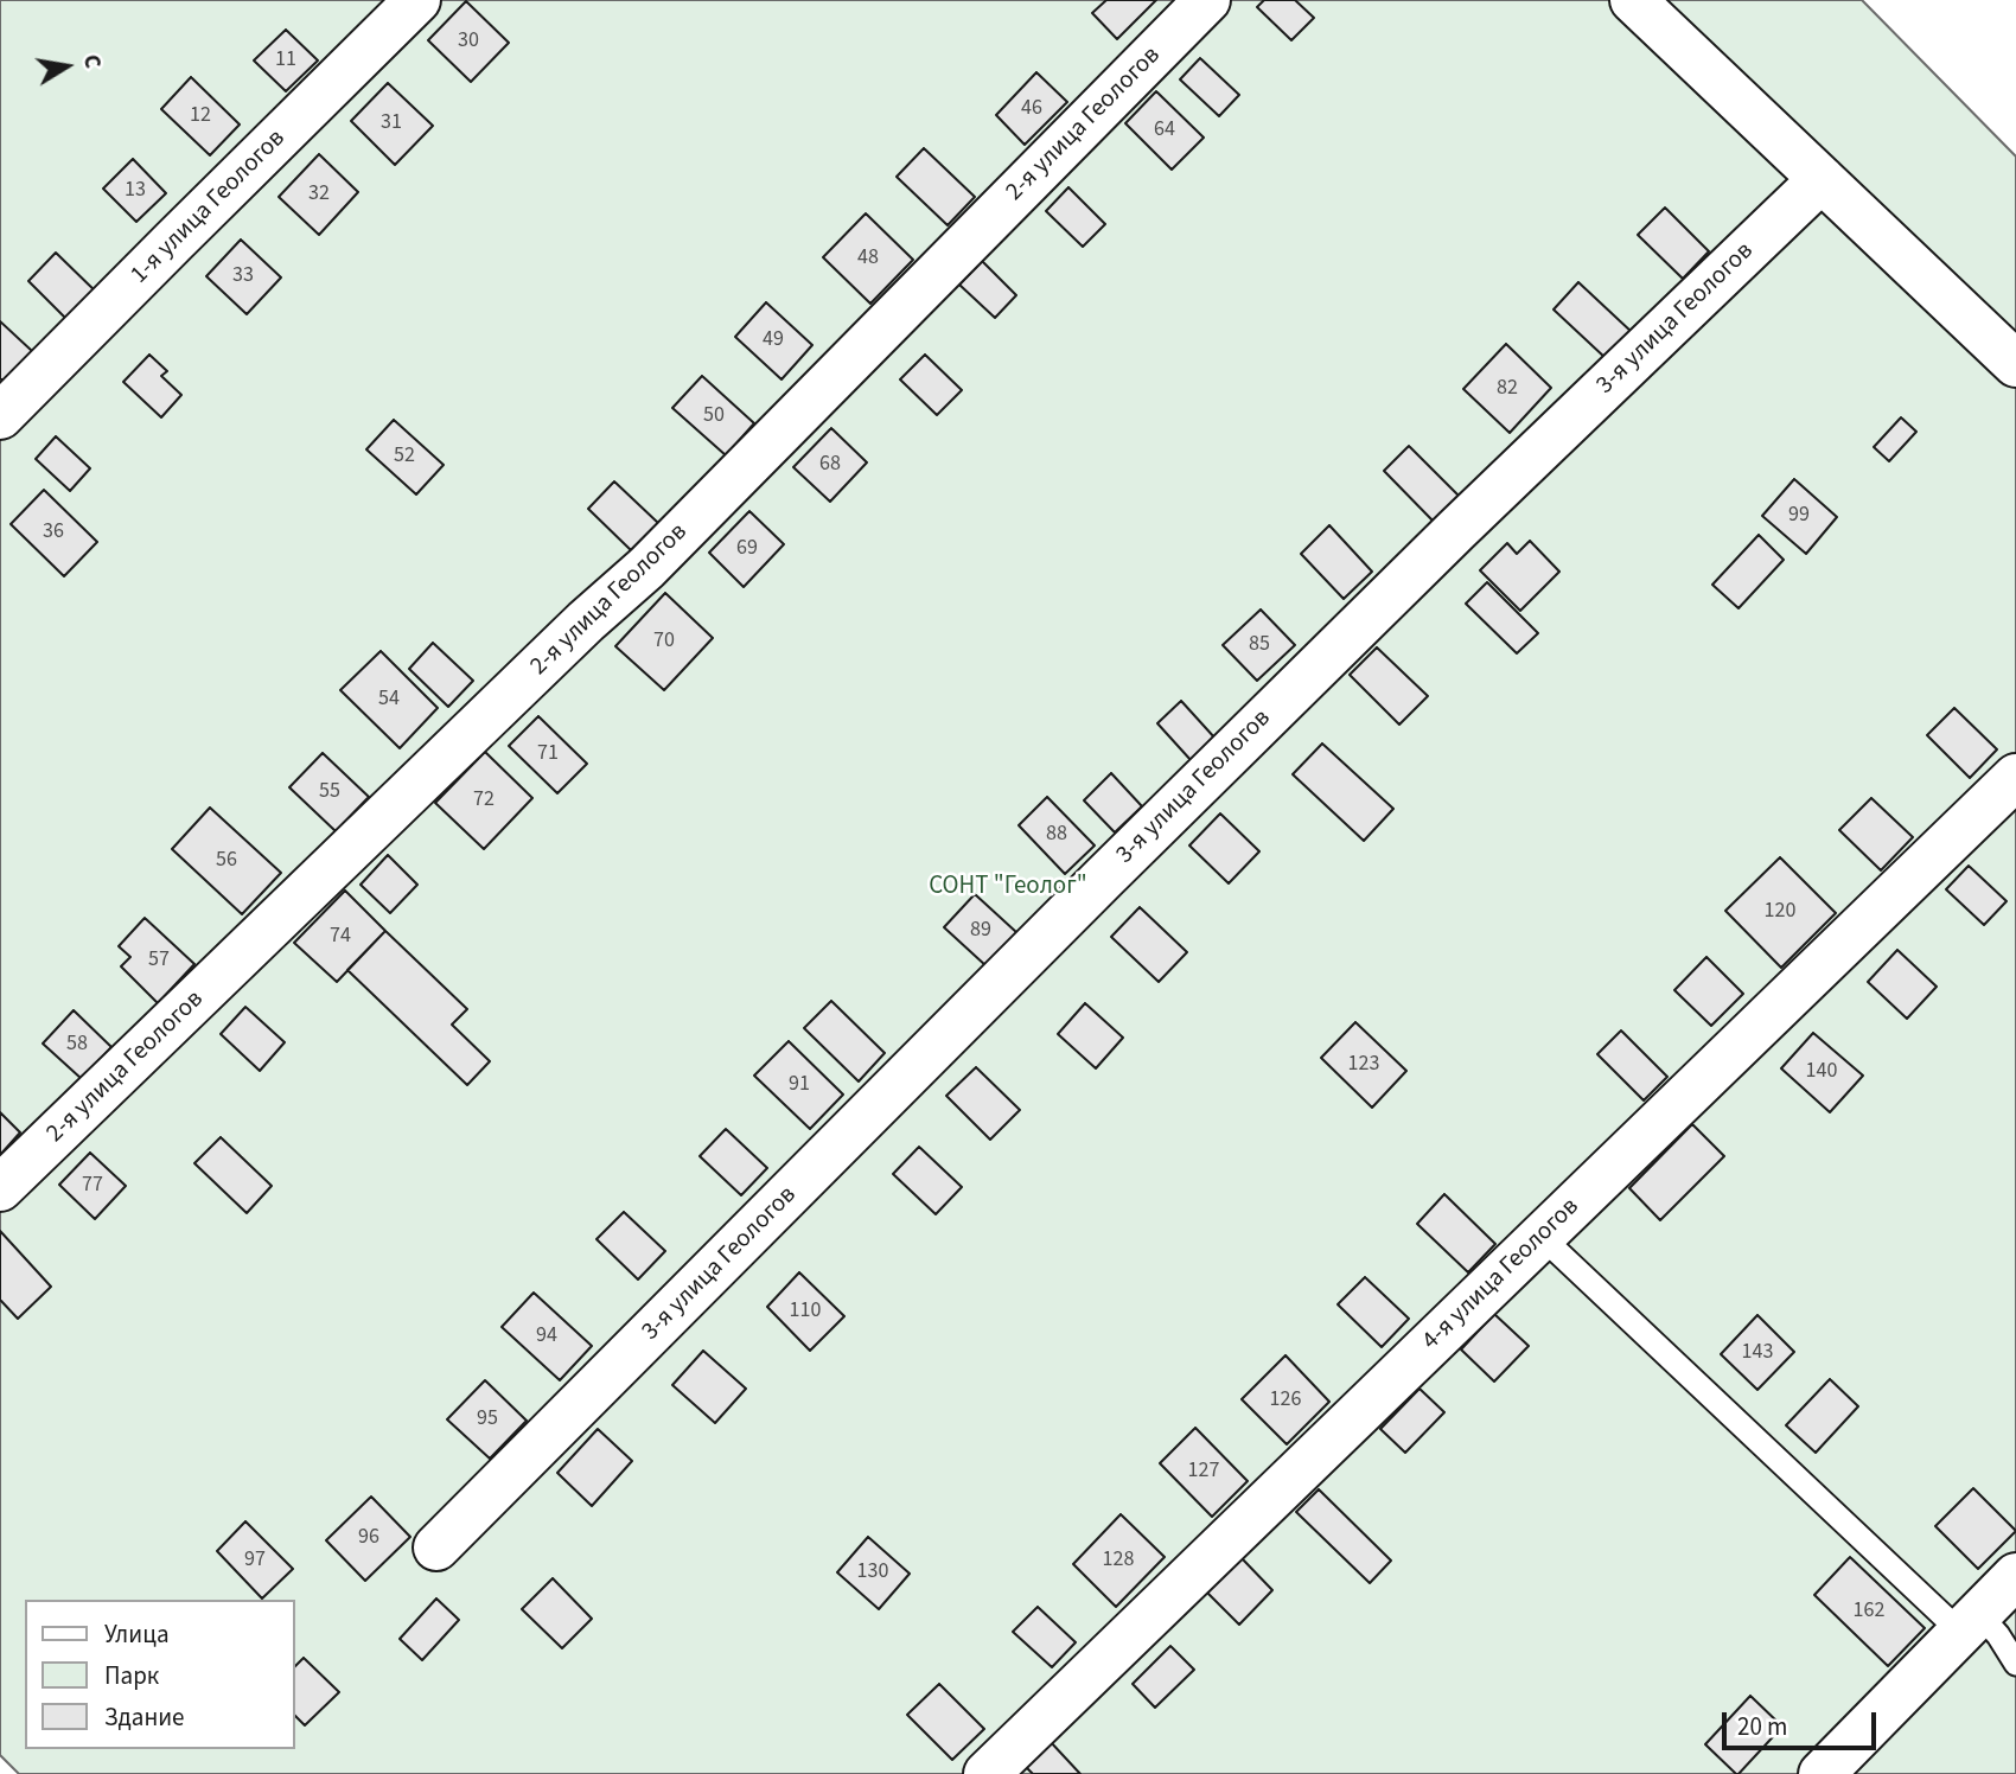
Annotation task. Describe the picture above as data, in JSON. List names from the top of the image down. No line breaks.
{"streets":{"street":["2-я улица Геологов","1-я улица Геологов","3-я улица Геологов","4-я улица Геологов"]},"parks":["СОНТ \"Геолог\""],"house_numbers":["30","11","46","12","31","64","13","32","48","33","49","82","50","52","68","99","36","69","70","85","54","71","55","72","88","56","120","89","74","57","58","123","140","91","77","110","94","143","126","95","127","96","97","128","130","162"],"legend":["Улица","Парк","Здание"],"scale_bar":"20 m","north":"right"}
